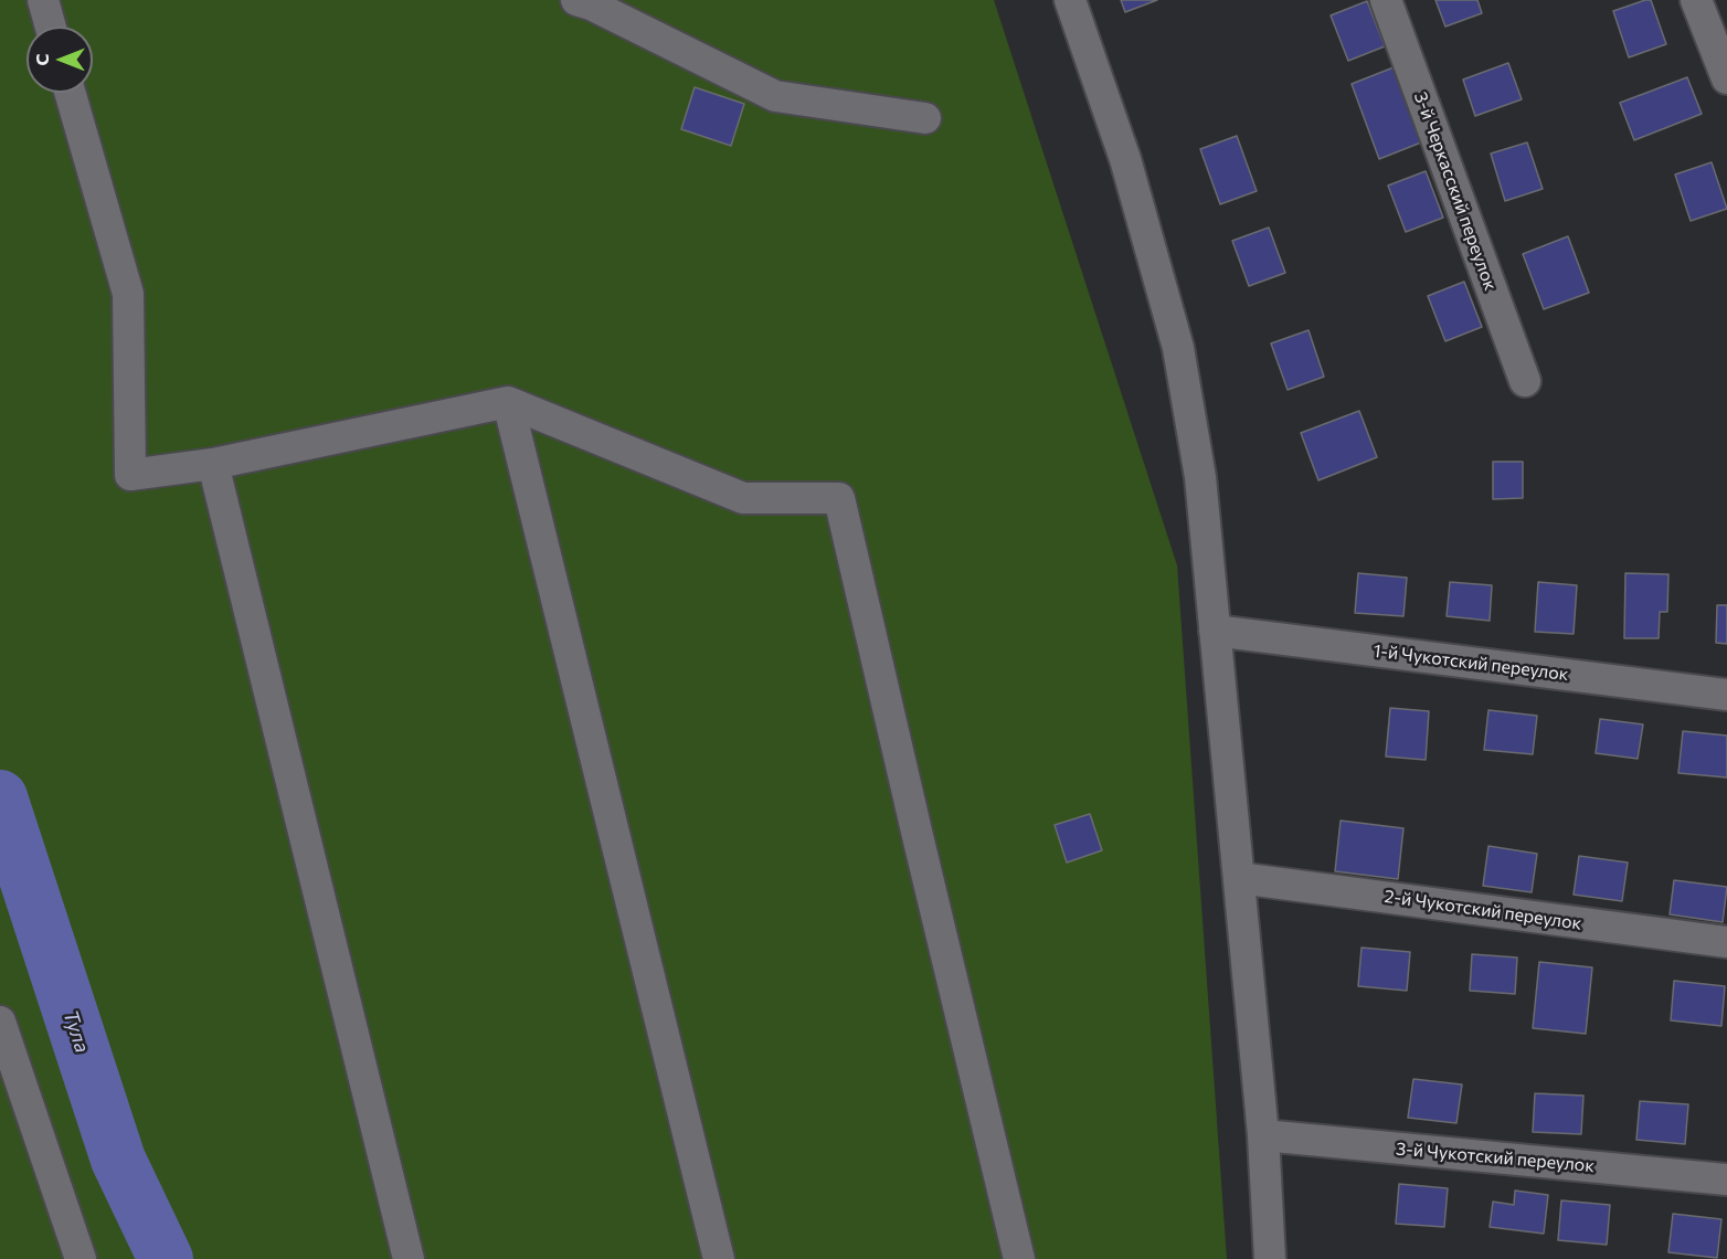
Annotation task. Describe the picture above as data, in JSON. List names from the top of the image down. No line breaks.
{"streets":{"street":["3-й Черкасский переулок","1-й Чукотский переулок","2-й Чукотский переулок","3-й Чукотский переулок"]},"water":["Тула"],"north":"left"}
